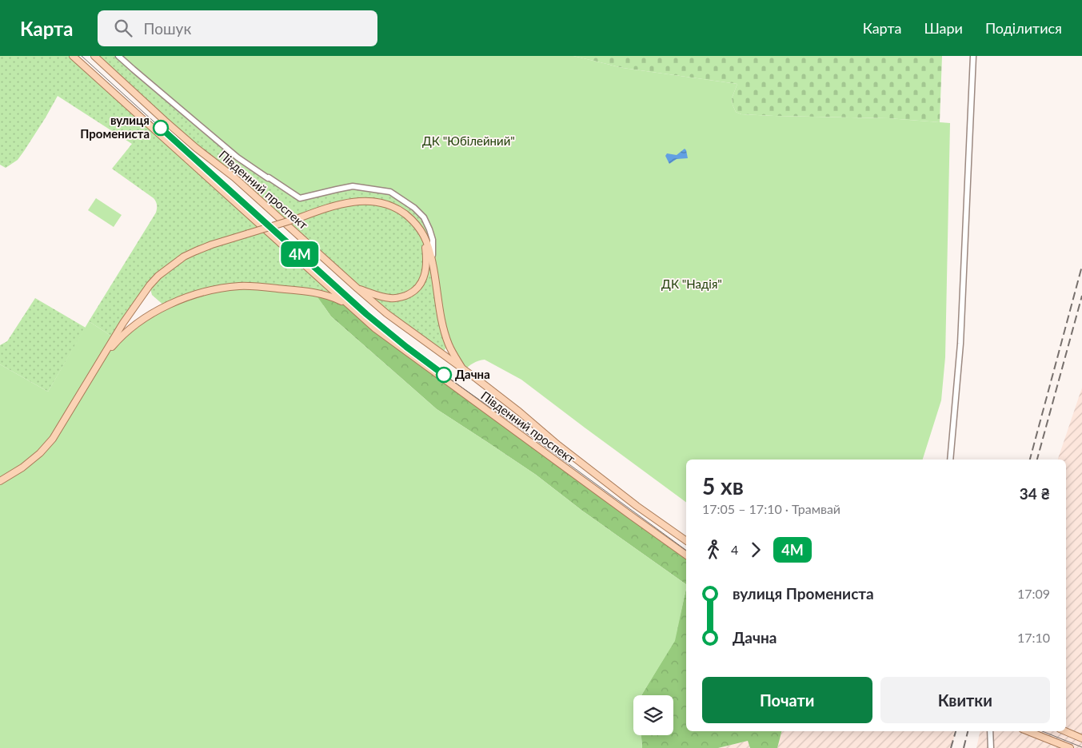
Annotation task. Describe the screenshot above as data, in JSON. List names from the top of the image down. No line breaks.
{"streets":{"main road":["Південний проспект"]},"parks":["ДК \"Юбілейний\"","ДК \"Надія\""],"places":["вулиця Промениста","Дачна"],"lines":["tram line 4М"],"page":{"header":"Карта","search":"Пошук","nav":["Карта","Шари","Поділитися"],"on_map":"4М","heading":["5 хв","17:05 – 17:10 · Трамвай","34 ₴"],"legs":["4","4М"],"list":[{"name":"вулиця Промениста","value":"17:09"},{"name":"Дачна","value":"17:10"}],"buttons":["Почати","Квитки"]}}
